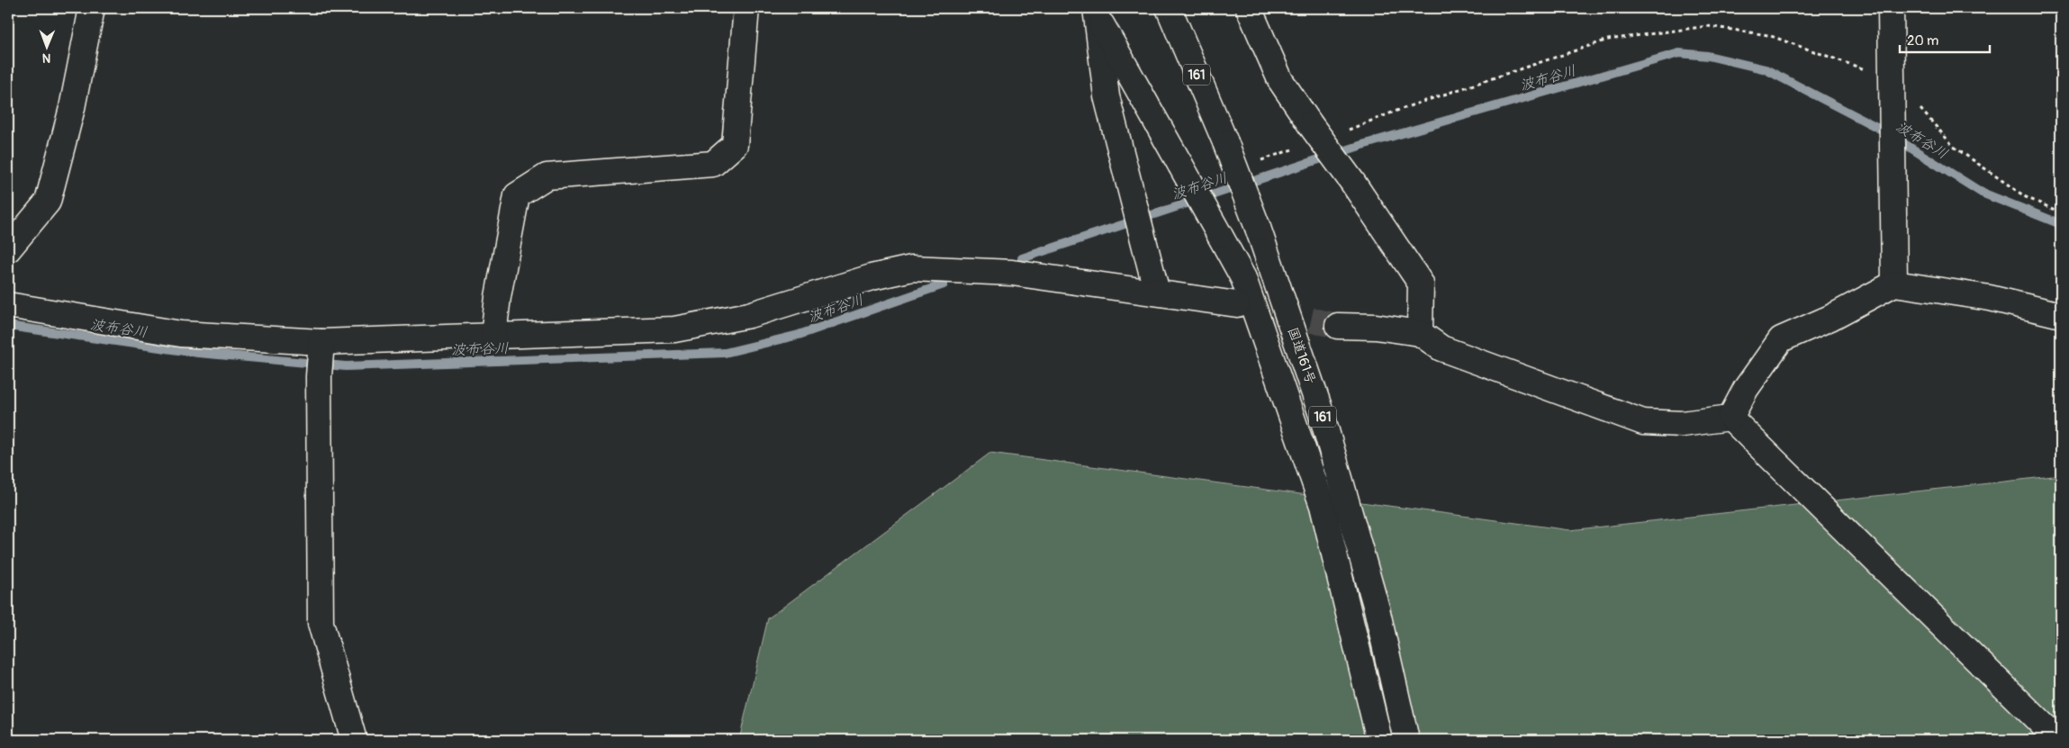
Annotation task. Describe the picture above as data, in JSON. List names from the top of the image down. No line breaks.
{"streets":{"main road":["161","国道161号"]},"water":["波布谷川"],"scale_bar":"20 m","north":"bottom"}
